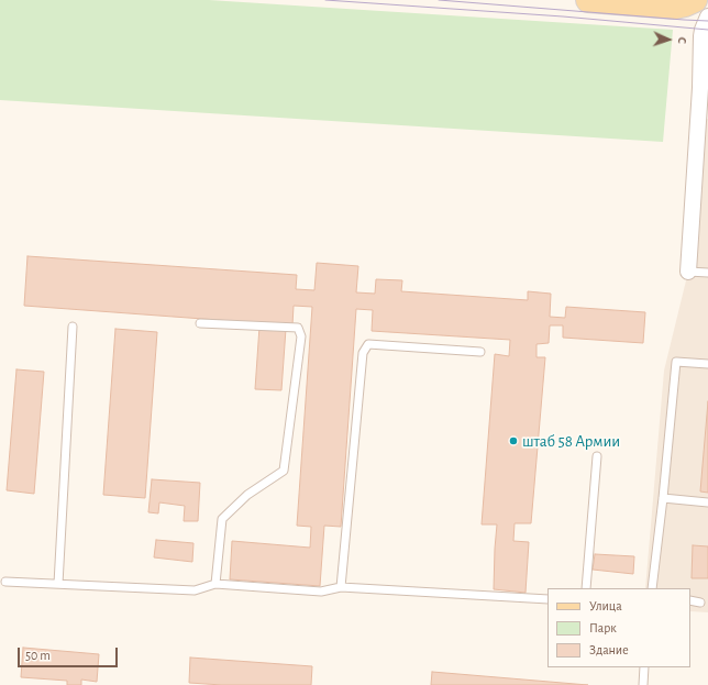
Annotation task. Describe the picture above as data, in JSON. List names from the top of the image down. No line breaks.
{"places":["штаб 58 Армии"],"legend":["Улица","Парк","Здание"],"scale_bar":"50 m","north":"right"}
